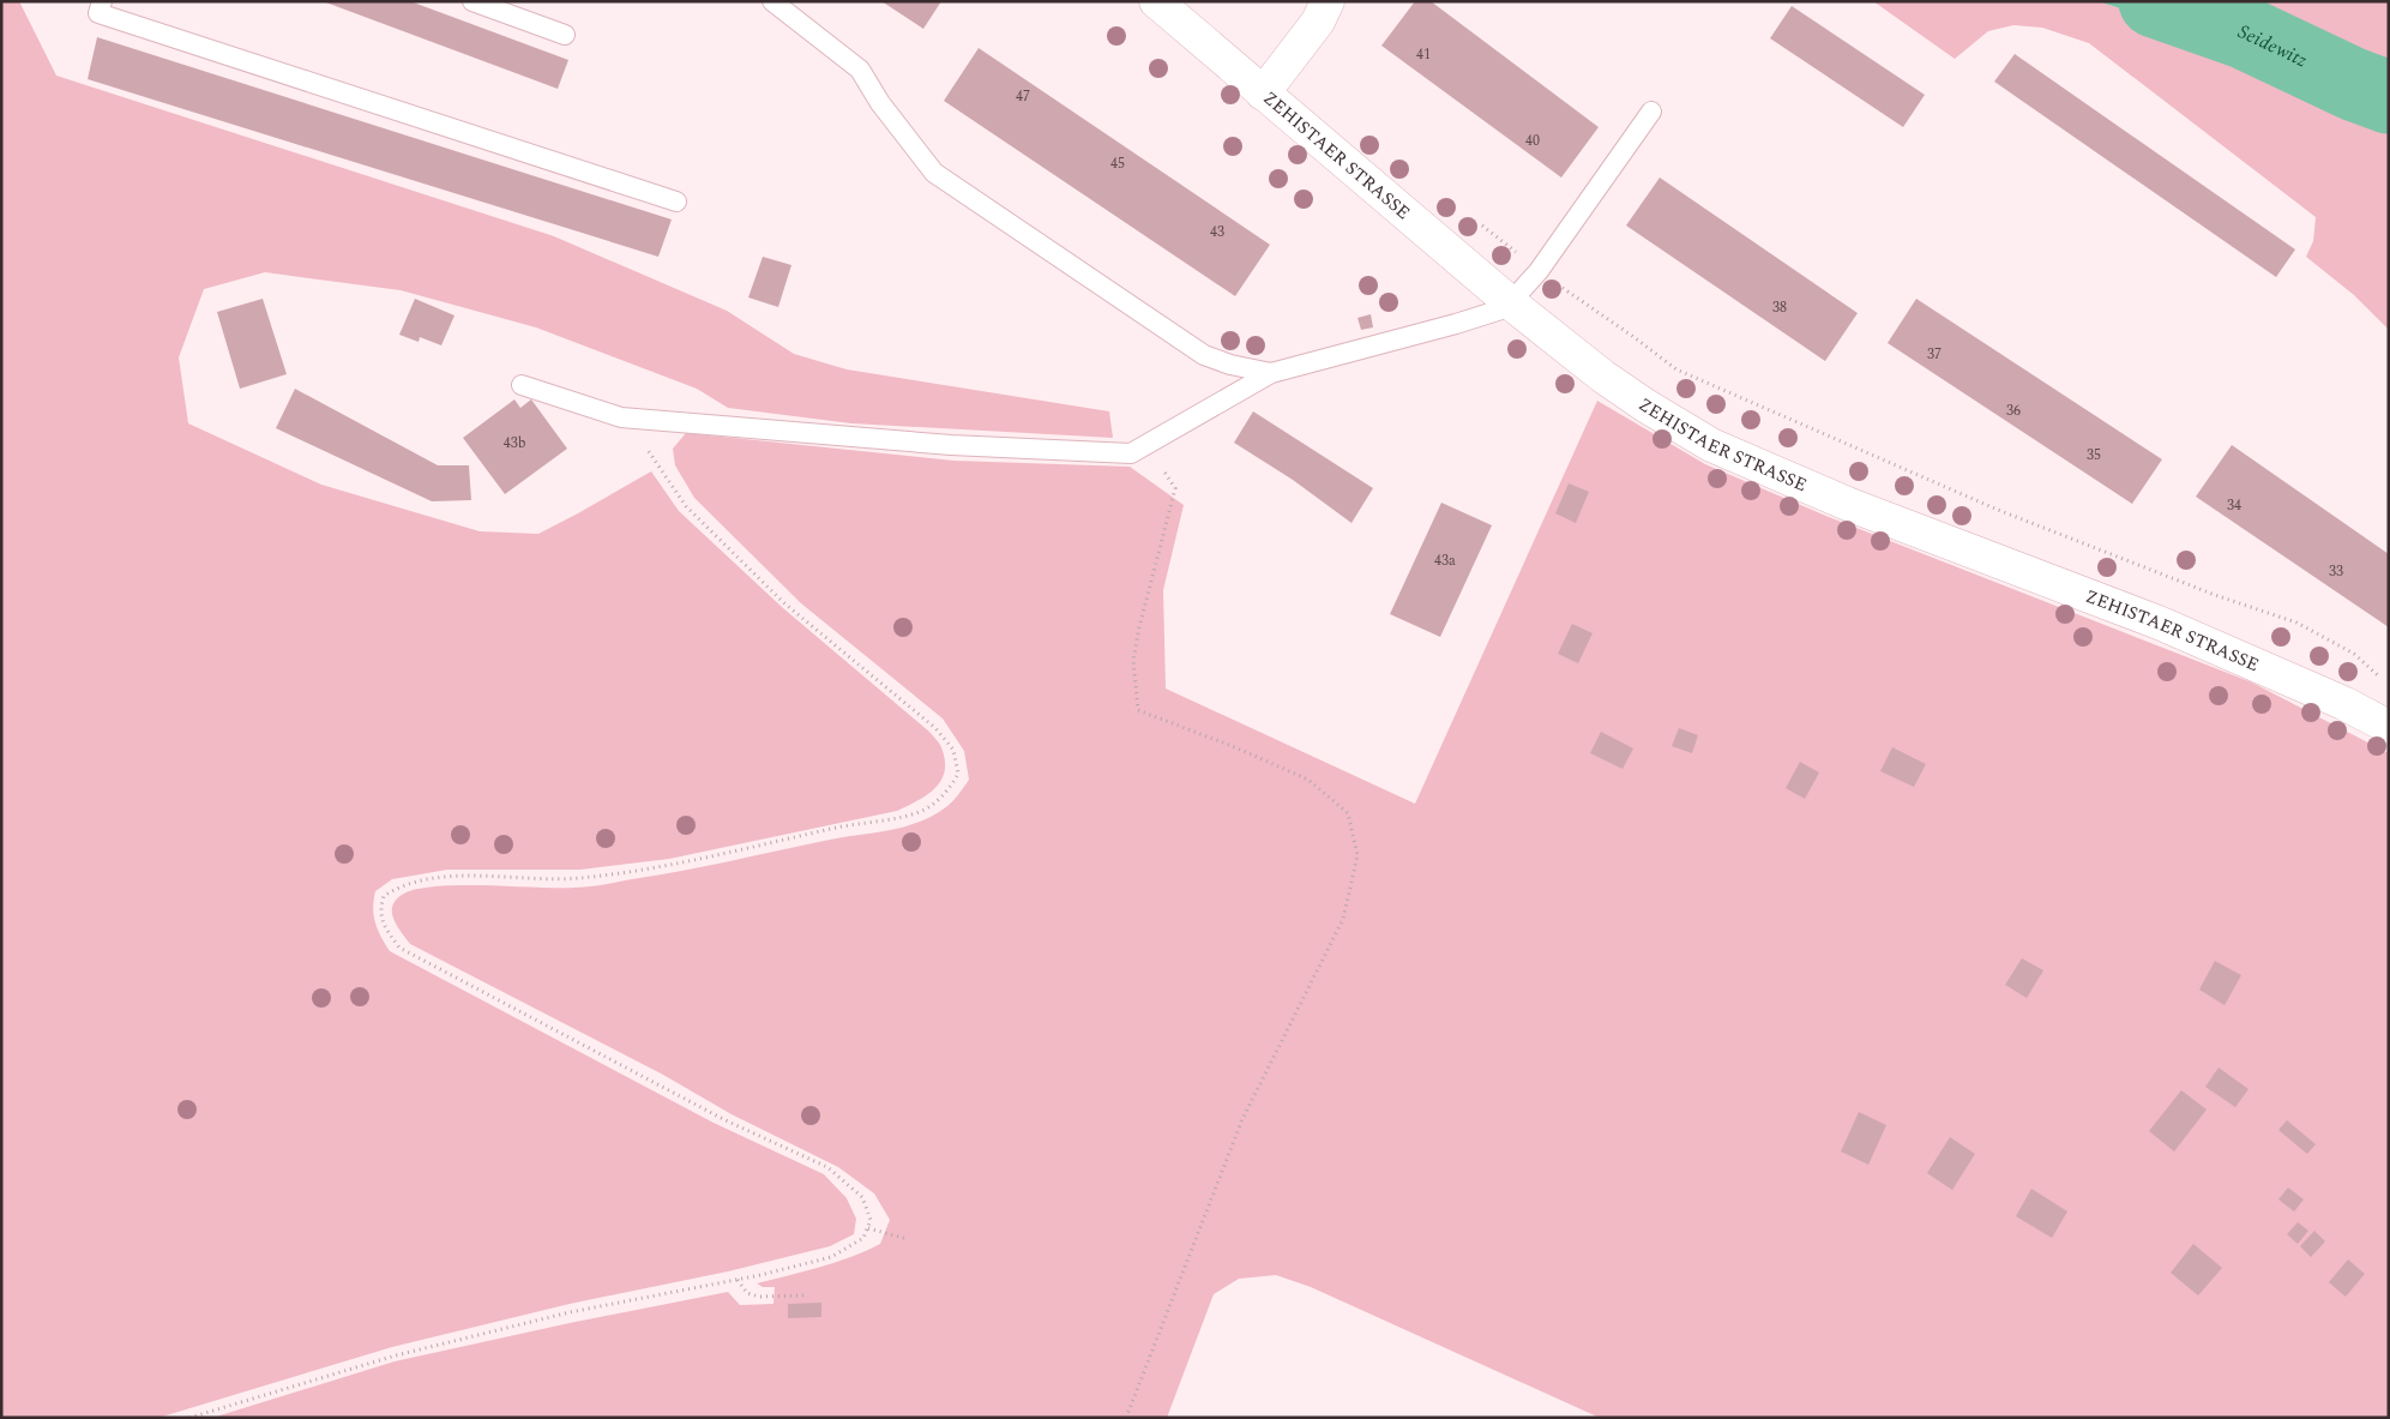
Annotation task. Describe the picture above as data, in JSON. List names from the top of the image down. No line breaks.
{"streets":{"main road":["ZEHISTAER STRASSE"]},"water":["Seidewitz"],"house_numbers":["41","47","40","45","43","38","37","36","43b","35","34","43a","33"]}
